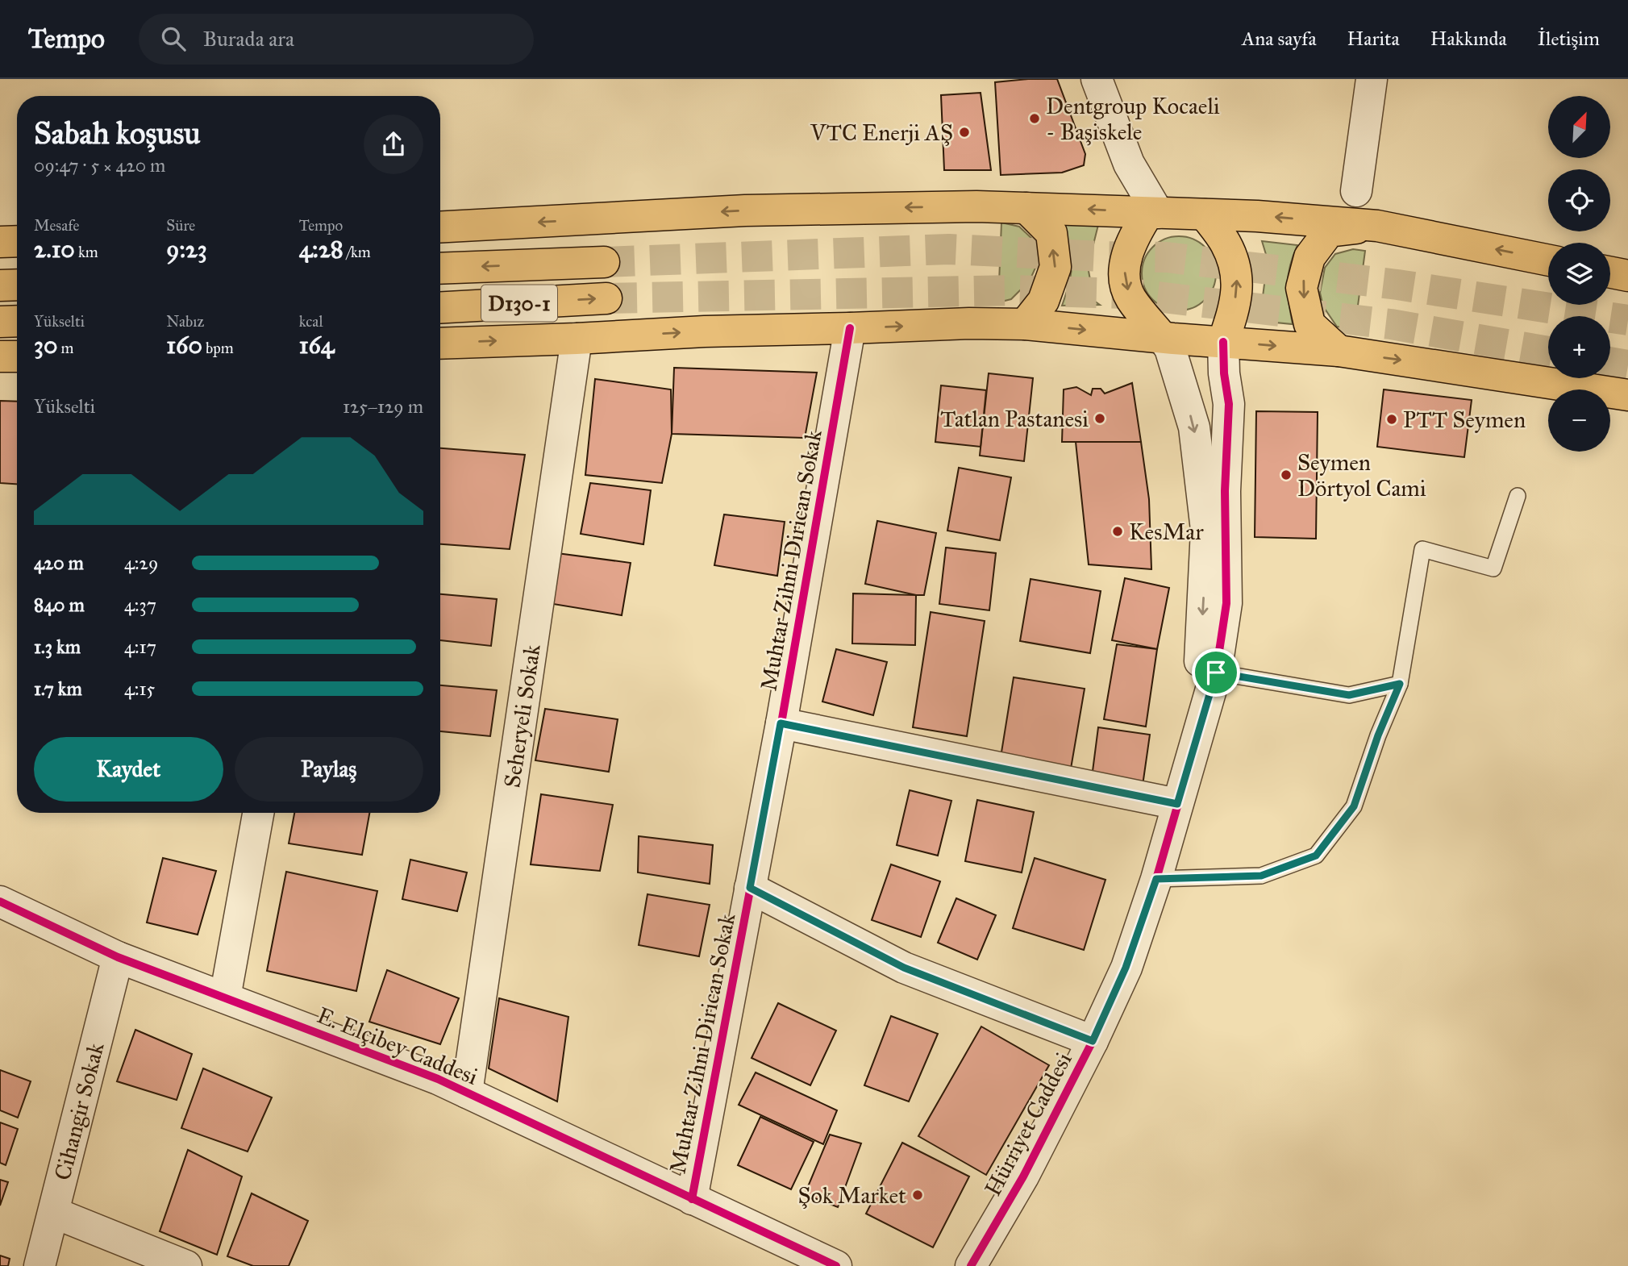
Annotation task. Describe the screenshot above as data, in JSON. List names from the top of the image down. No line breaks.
{"streets":{"highway":["D130-1"],"street":["Muhtar Zihni Dirican Sokak","Seheryeli Sokak","E. Elçibey Caddesi","Cihangir Sokak","Hürriyet Caddesi"]},"crossings":[["Muhtar Zihni Dirican Sokak","E. Elçibey Caddesi"],["Seheryeli Sokak","E. Elçibey Caddesi"],["E. Elçibey Caddesi","Cihangir Sokak"]],"places":["Dentgroup Kocaeli - Başiskele","VTC Enerji AŞ","Tatlan Pastanesi","PTT Seymen","Seymen Dörtyol Cami","KesMar","Şok Market"],"north":"top right","page":{"header":"Tempo","search":"Burada ara","nav":["Ana sayfa","Harita","Hakkında","İletişim"],"map_buttons":["+","−"],"heading":["Sabah koşusu","09:47 · 5 × 420 m"],"stats":[["Mesafe","2.10 km"],["Süre","9:23"],["Tempo","4:28 /km"],["Yükselti","30 m"],["Nabız","160 bpm"],["kcal","164"]],"chart":["Yükselti","125–129 m"],"list":[{"name":"420 m","note":"4:29"},{"name":"840 m","note":"4:37"},{"name":"1.3 km","note":"4:17"},{"name":"1.7 km","note":"4:15"}],"buttons":["Kaydet","Paylaş"]}}
